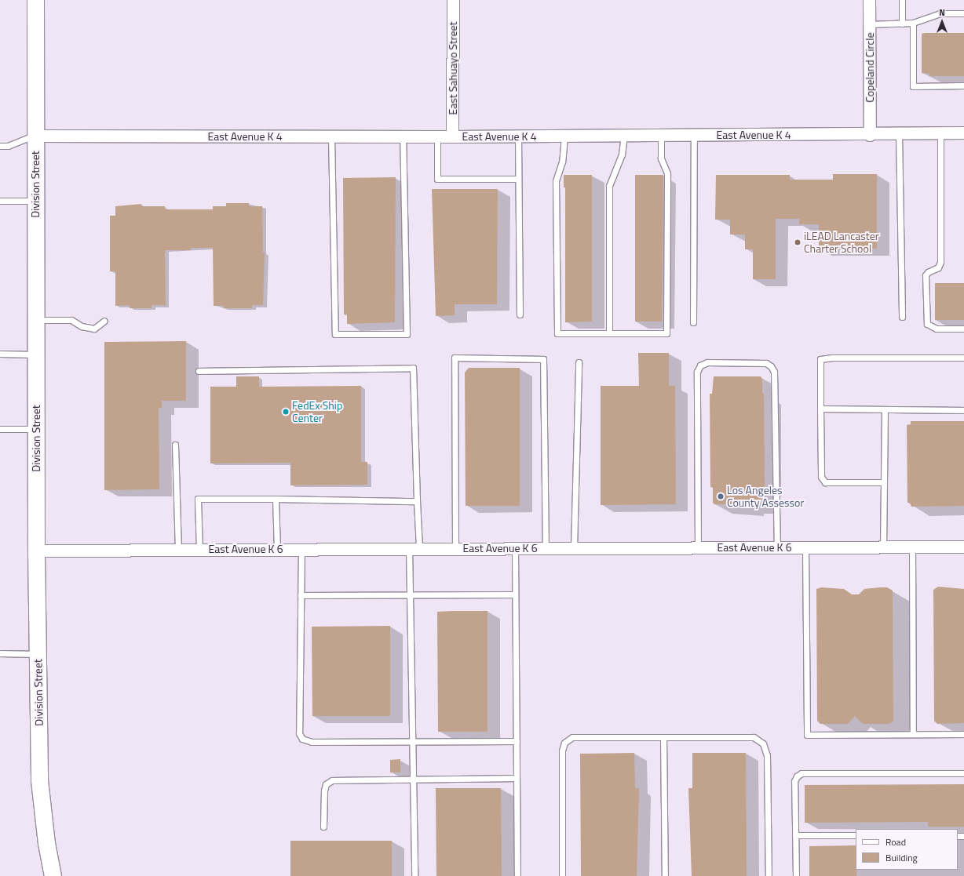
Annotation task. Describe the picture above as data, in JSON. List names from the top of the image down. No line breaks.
{"streets":{"main road":["Division Street"],"street":["Copeland Circle","East Sahuayo Street","East Avenue K 4","East Avenue K 6"]},"crossings":[["Copeland Circle","East Avenue K 4"],["East Sahuayo Street","East Avenue K 4"],["East Avenue K 4","Division Street"],["Division Street","East Avenue K 6"]],"places":["iLEAD Lancaster Charter School","FedEx Ship Center","Los Angeles County Assessor"],"legend":["Road","Building"],"north":"top"}
